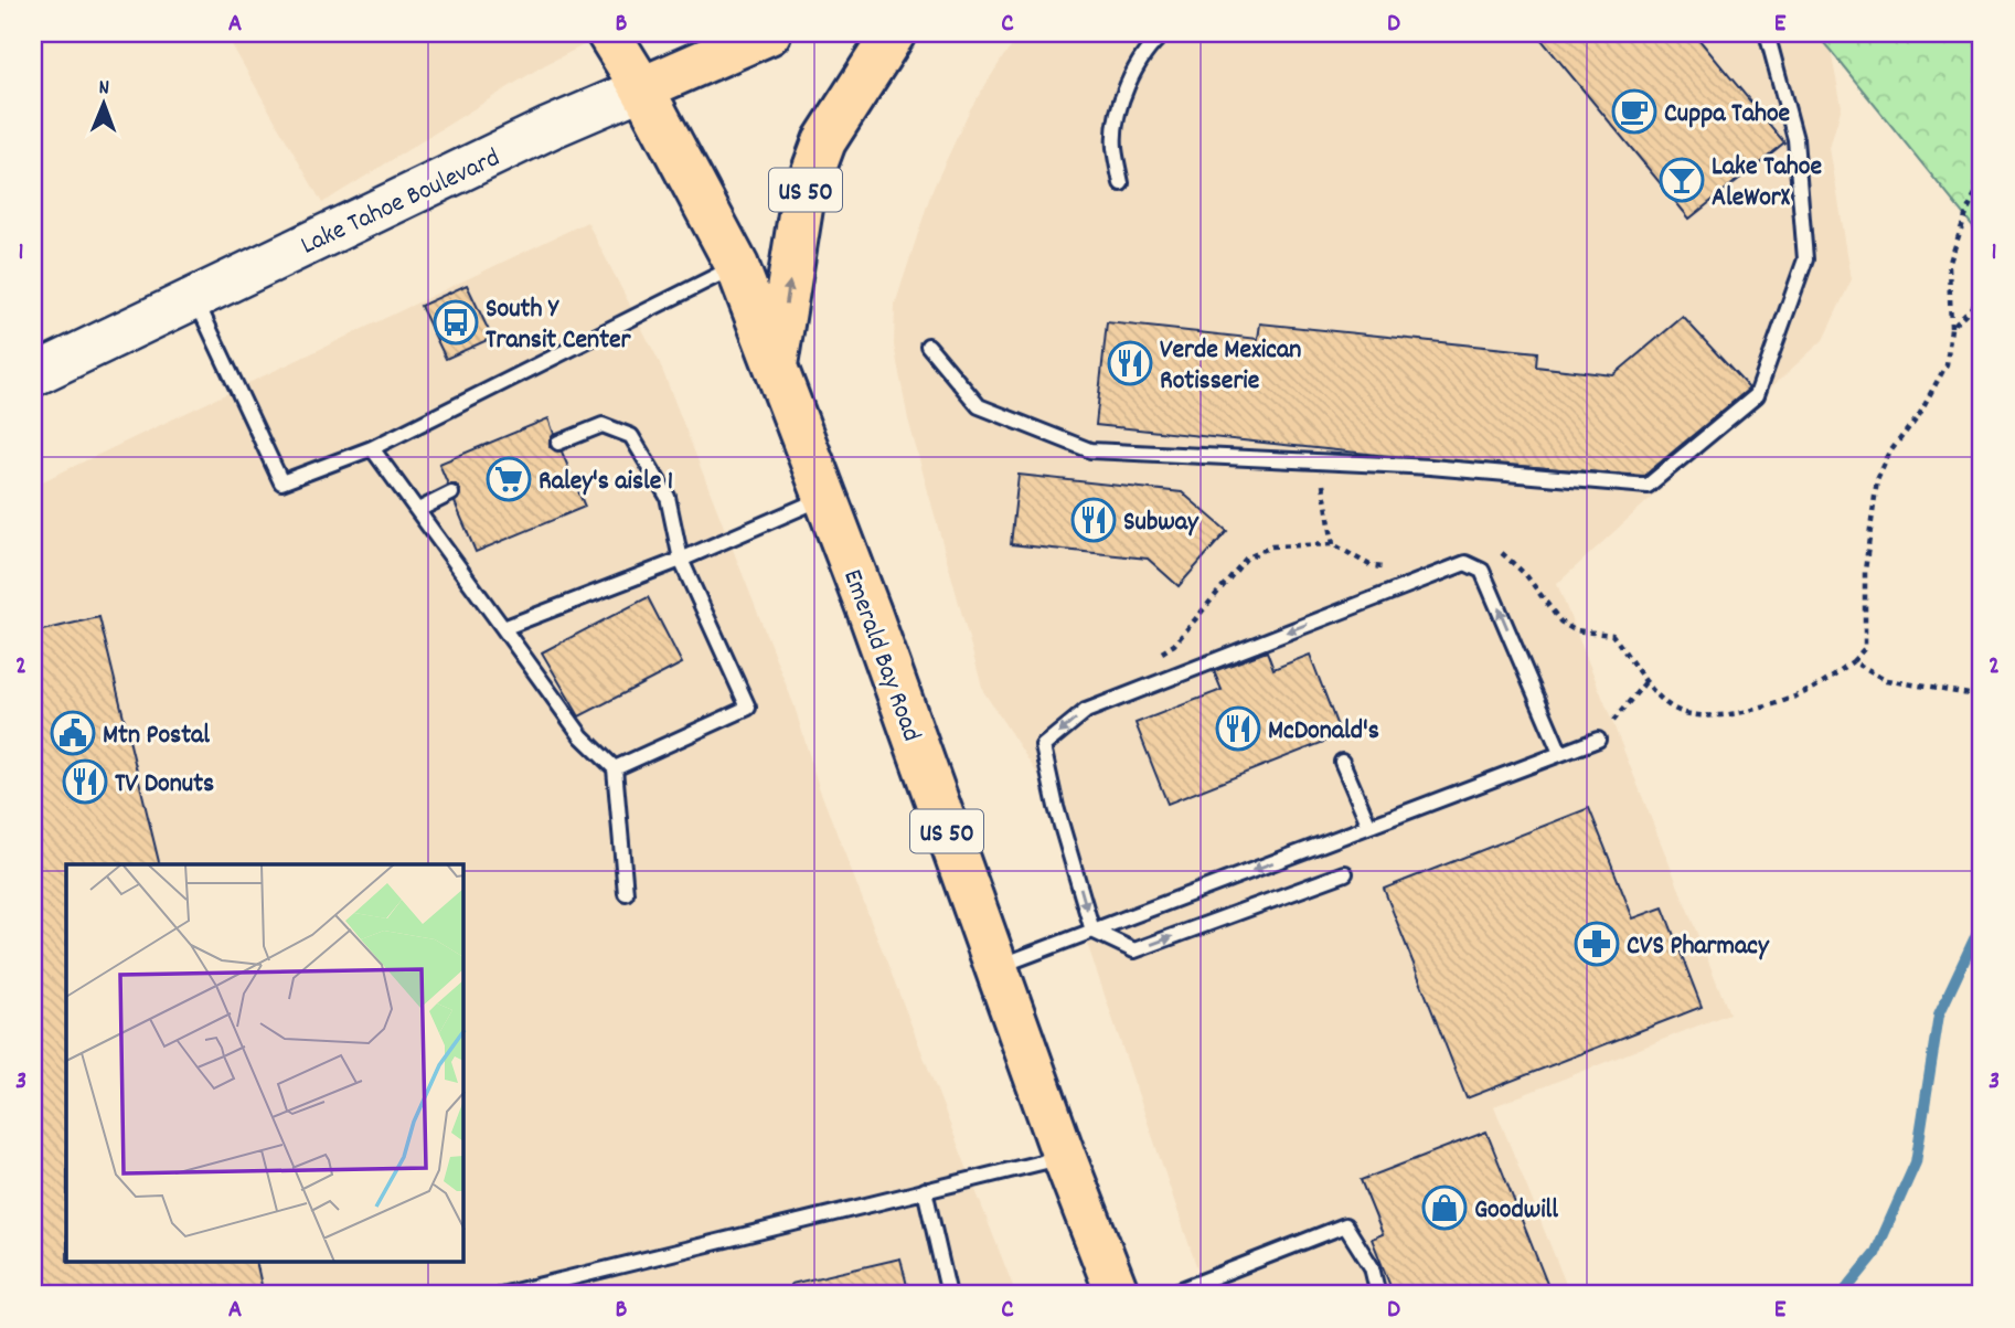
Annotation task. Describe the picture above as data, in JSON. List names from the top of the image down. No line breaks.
{"streets":{"main road":["US 50","Lake Tahoe Boulevard","Emerald Bay Road"]},"crossings":[["US 50","Emerald Bay Road"],["Lake Tahoe Boulevard","Emerald Bay Road"]],"places":{"cafe":["Cuppa Tahoe"],"bar":["Lake Tahoe AleWorX"],"bus stop":["South Y Transit Center"],"restaurant":["Verde Mexican Rotisserie","Subway","McDonald's","TV Donuts"],"supermarket":["Raley's aisle 1"],"public building":["Mtn Postal"],"pharmacy":["CVS Pharmacy"],"shop":["Goodwill"]},"north":"top","grid":{"columns":["A","B","C","D","E"],"rows":["1","2","3"]}}
